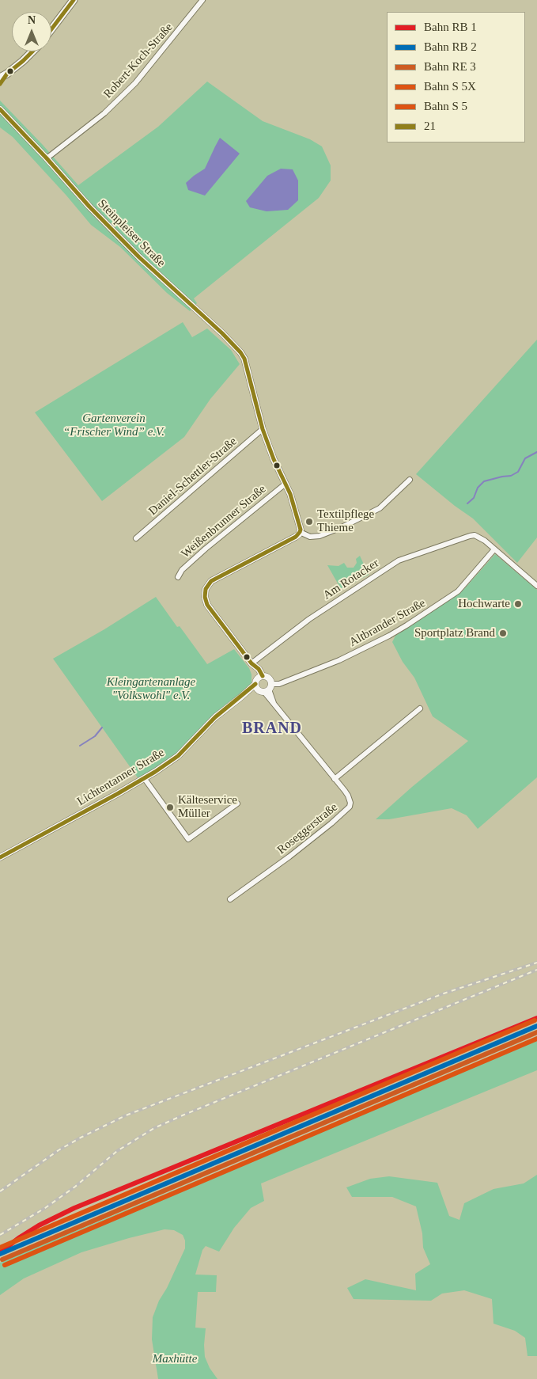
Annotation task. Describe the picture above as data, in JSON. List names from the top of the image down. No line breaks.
{"streets":{"street":["Robert-Koch-Straße","Steinpleiser Straße","Daniel-Schettler-Straße","Weißenbrunner Straße","Am Rotacker","Altbrander Straße","Lichtentanner Straße","Roseggerstraße"]},"crossings":[["Robert-Koch-Straße","Steinpleiser Straße"],["Steinpleiser Straße","Daniel-Schettler-Straße"],["Am Rotacker","Altbrander Straße"],["Altbrander Straße","Lichtentanner Straße"],["Altbrander Straße","Roseggerstraße"],["Lichtentanner Straße","Roseggerstraße"]],"districts":["BRAND"],"parks":["Gartenverein “Frischer Wind” e.V.","Kleingartenanlage \"Volkswohl\" e.V.","Maxhütte"],"places":["Textilpflege Thieme","Hochwarte","Sportplatz Brand","Kälteservice Müller"],"lines":["transit line 21"],"legend":["Bahn RB 1","Bahn RB 2","Bahn RE 3","Bahn S 5X","Bahn S 5","21"],"north":"top"}
